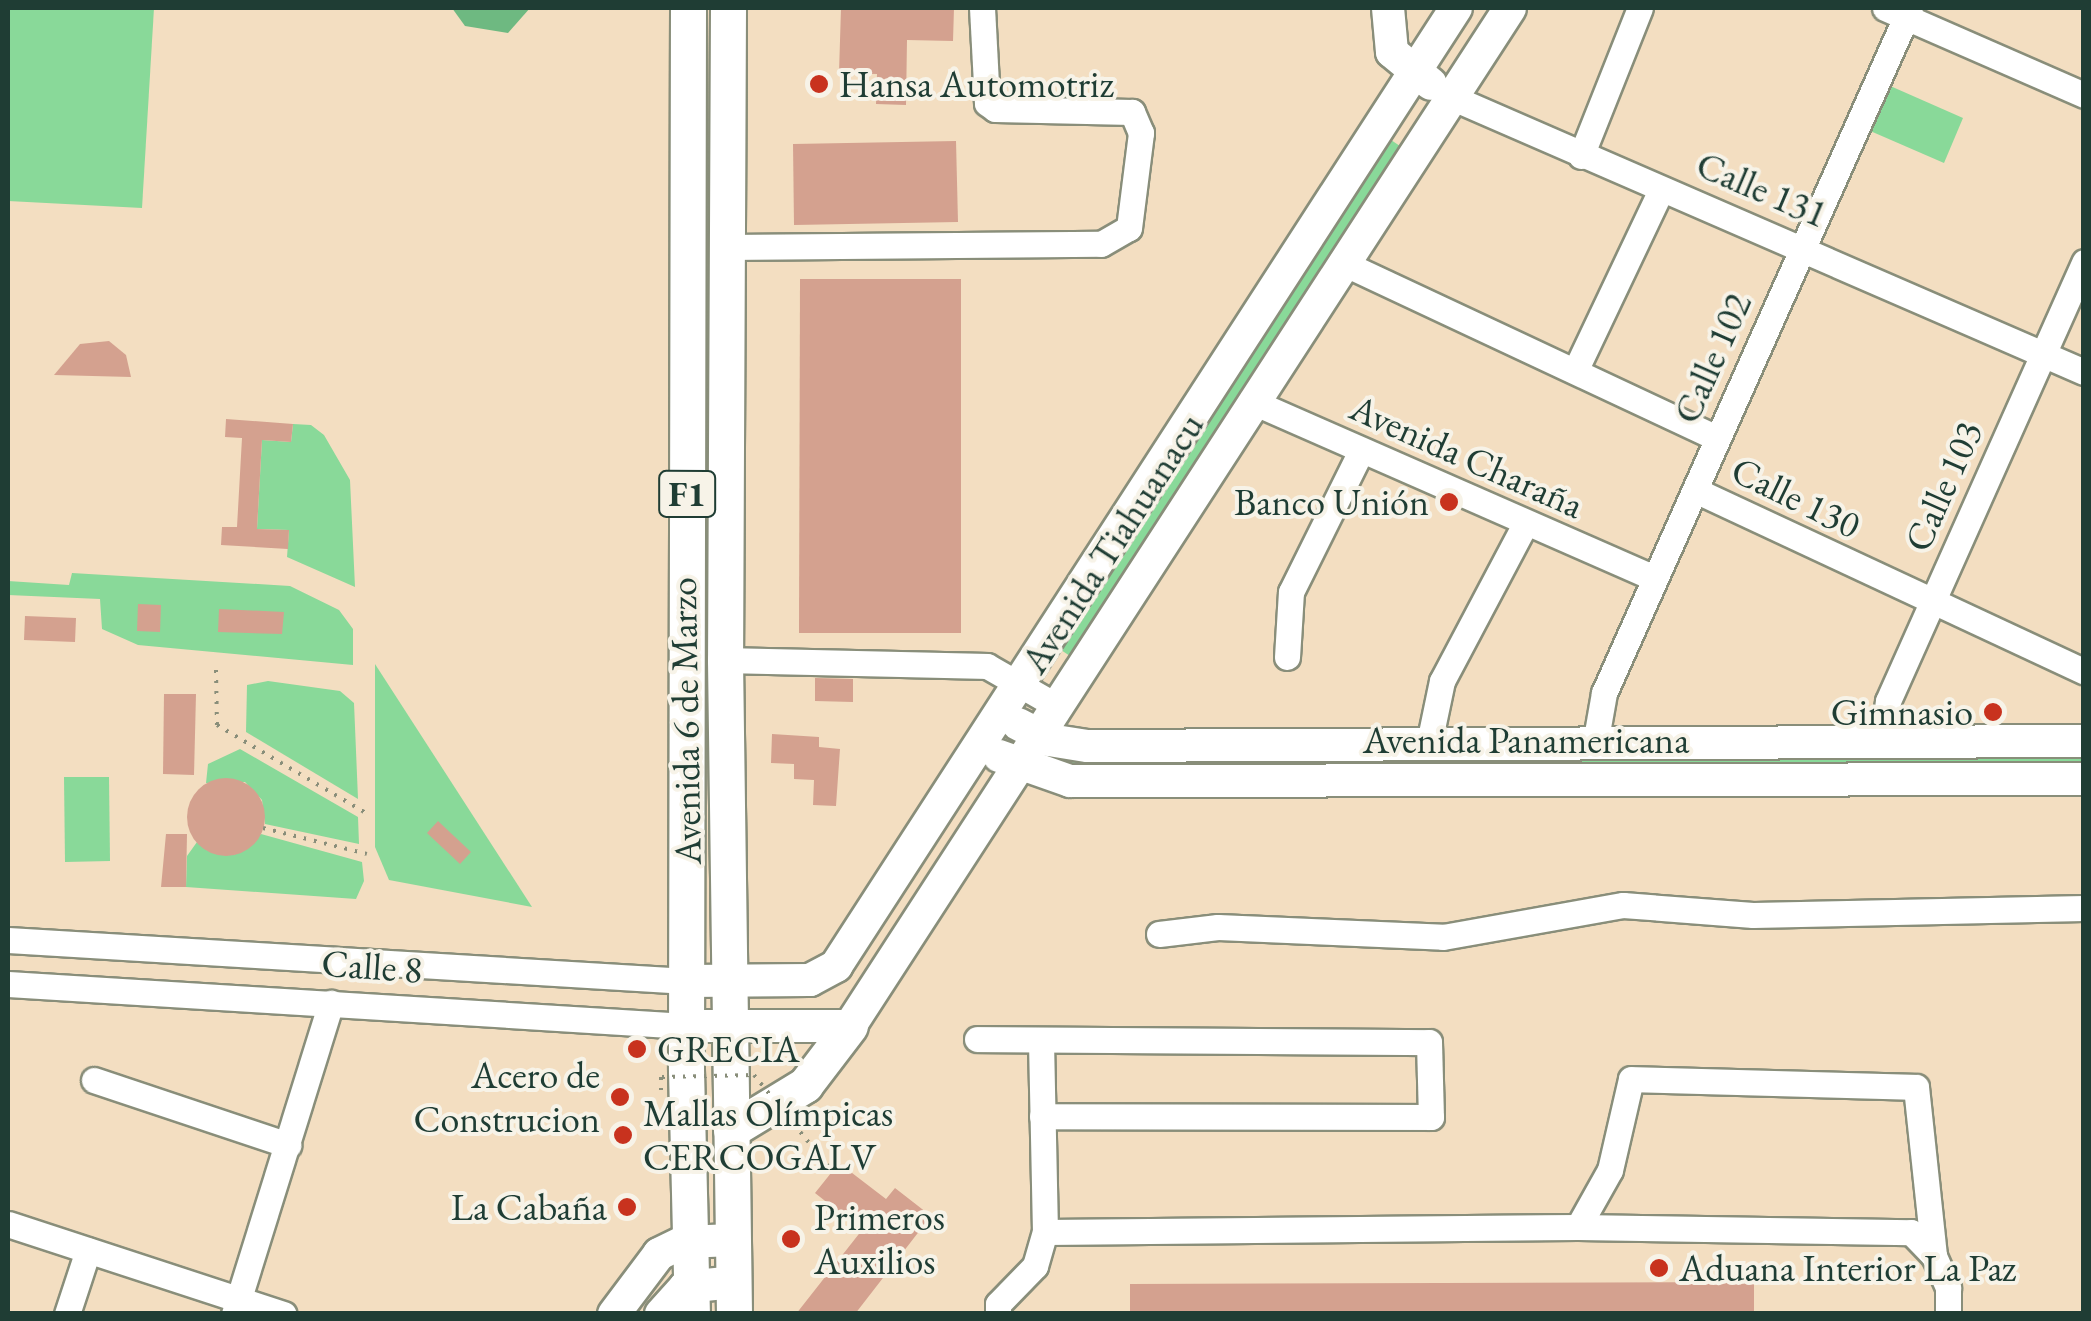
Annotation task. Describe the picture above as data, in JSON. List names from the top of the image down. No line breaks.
{"streets":{"highway":["F1","Avenida 6 de Marzo"],"main road":["Calle 131","Avenida Tiahuanacu","Avenida Panamericana","Calle 8"],"street":["Calle 102","Avenida Charaña","Calle 103","Calle 130"]},"crossings":[["Calle 131","Calle 102"],["Calle 131","Calle 103"],["Calle 131","Avenida Tiahuanacu"],["Calle 102","Avenida Charaña"],["Calle 102","Calle 130"],["Calle 102","Avenida Panamericana"],["Avenida Charaña","Avenida Tiahuanacu"],["Calle 103","Calle 130"],["Calle 103","Avenida Panamericana"],["Avenida Tiahuanacu","Avenida 6 de Marzo"],["Avenida Tiahuanacu","Avenida Panamericana"],["Avenida Tiahuanacu","Calle 8"],["Avenida 6 de Marzo","Calle 8"]],"places":["Hansa Automotriz","Banco Unión","Gimnasio","GRECIA","Acero de Construcion","Mallas Olímpicas CERCOGALV","La Cabaña","Primeros Auxilios","Aduana Interior La Paz"]}
